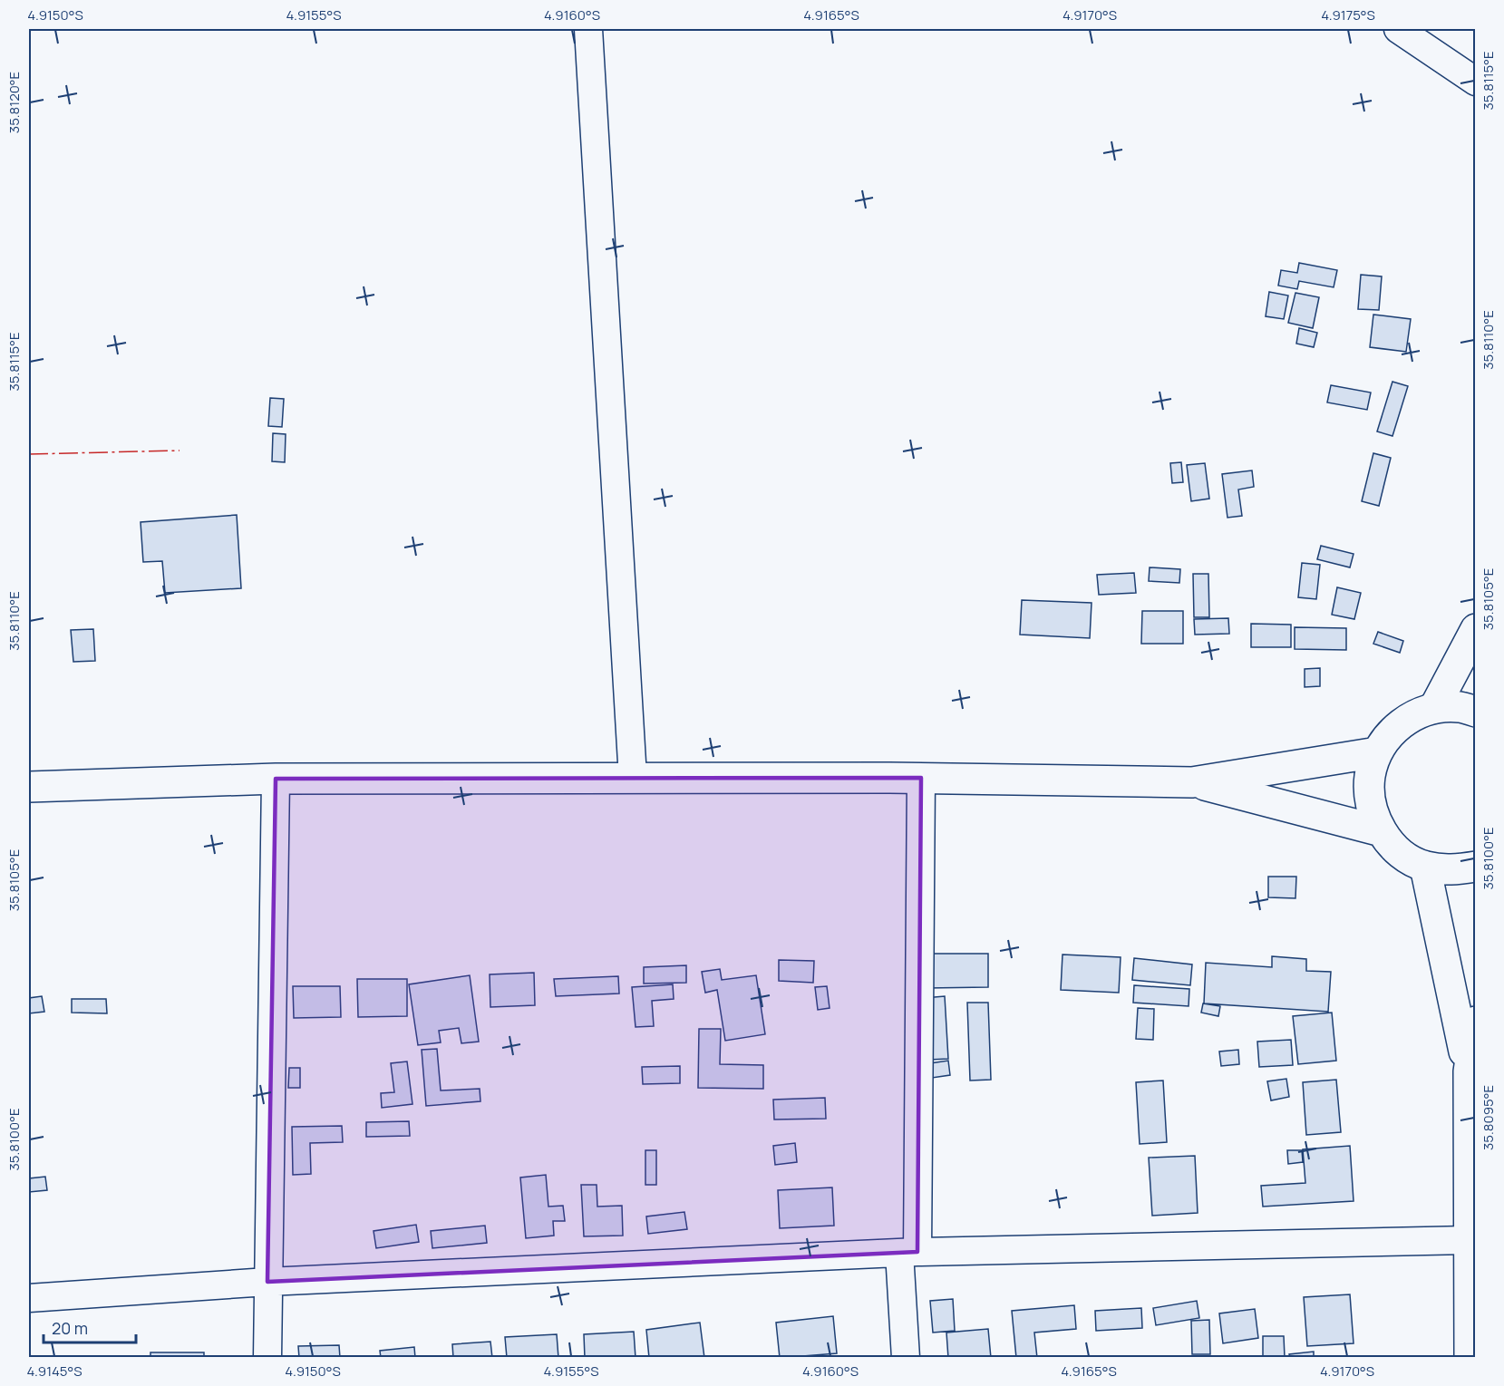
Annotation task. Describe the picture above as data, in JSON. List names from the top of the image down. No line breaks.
{"scale_bar":"20 m","coordinates":["4.9150°S","4.9155°S","4.9160°S","4.9165°S","4.9170°S","4.9175°S","35.8115°E","35.8120°E","35.8110°E","35.8105°E","35.8100°E","35.8095°E","4.9145°S"]}
